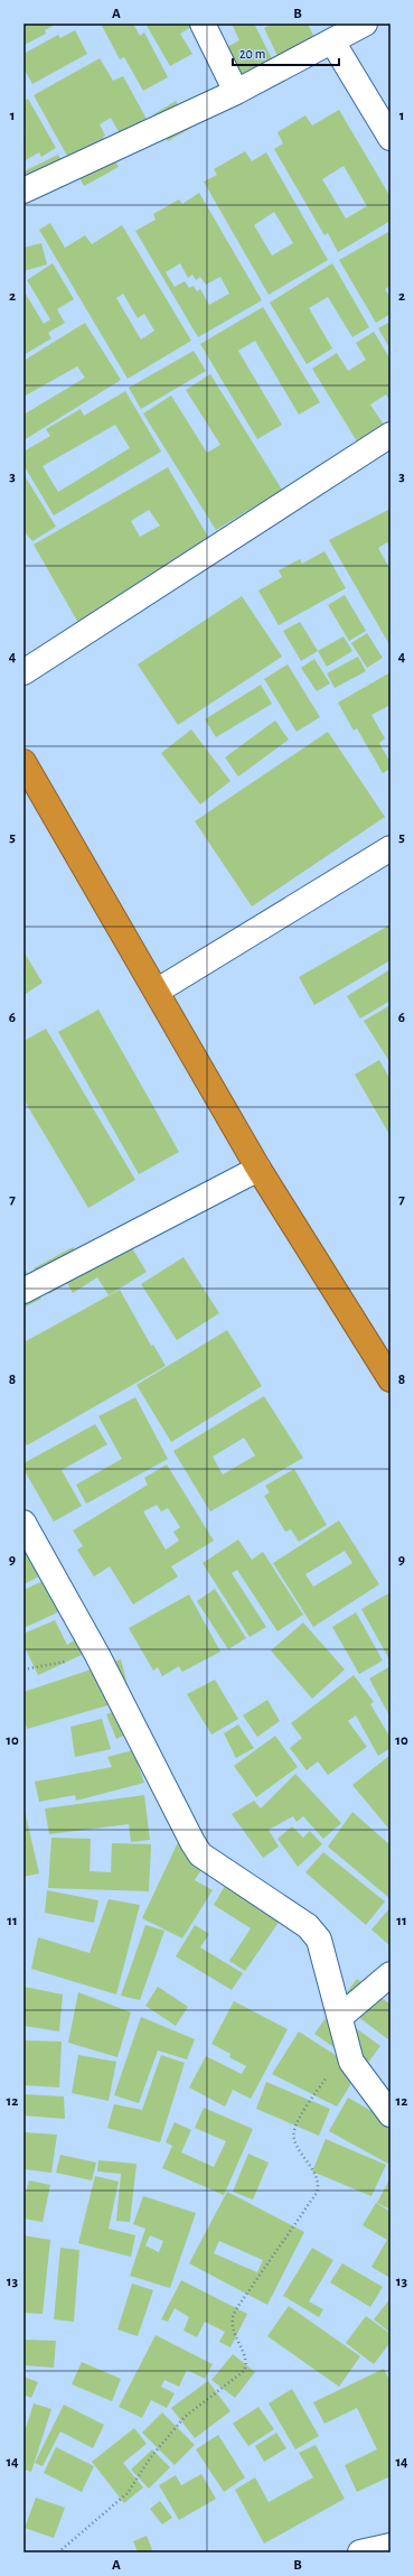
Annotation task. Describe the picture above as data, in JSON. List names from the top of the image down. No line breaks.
{"scale_bar":"20 m","grid":{"columns":["A","B"],"rows":["1","2","3","4","5","6","7","8","9","10","11","12","13","14"]}}
